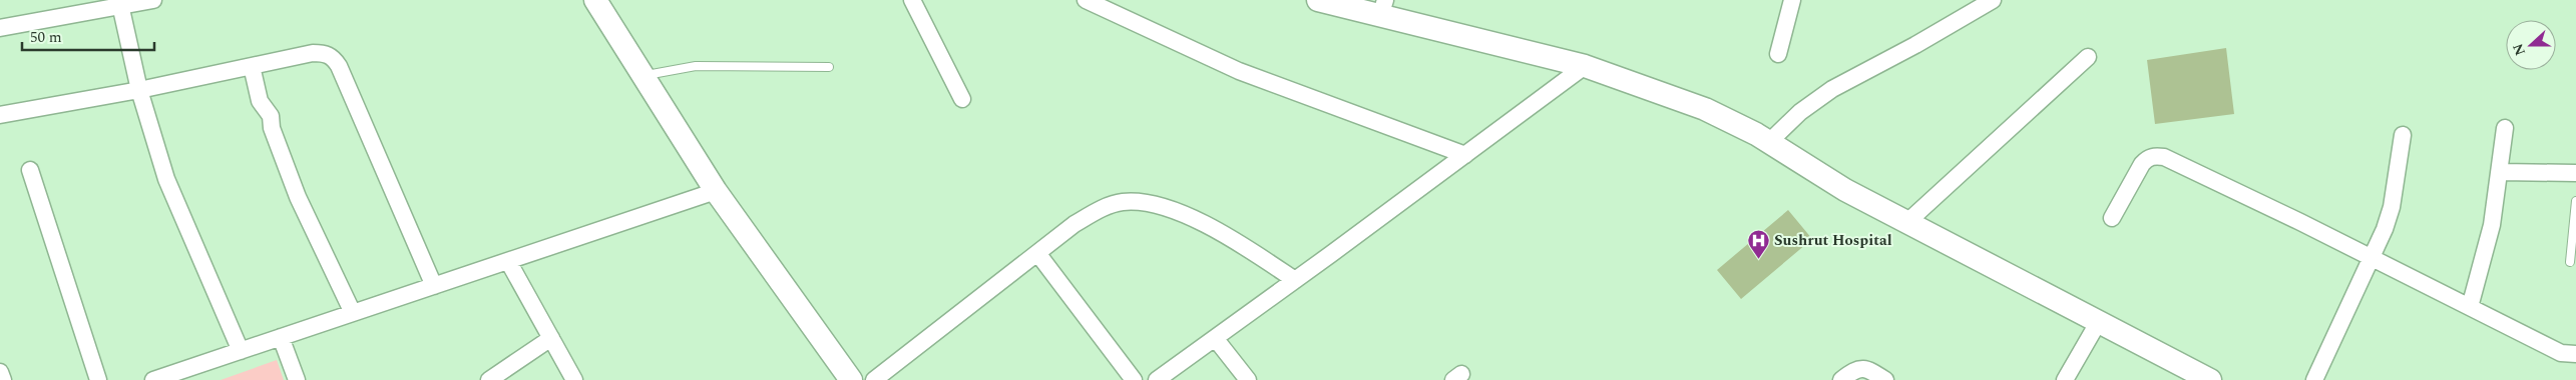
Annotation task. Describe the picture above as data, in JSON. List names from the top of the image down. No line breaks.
{"places":{"hospital":["Sushrut Hospital"]},"scale_bar":"50 m","north":"left"}
